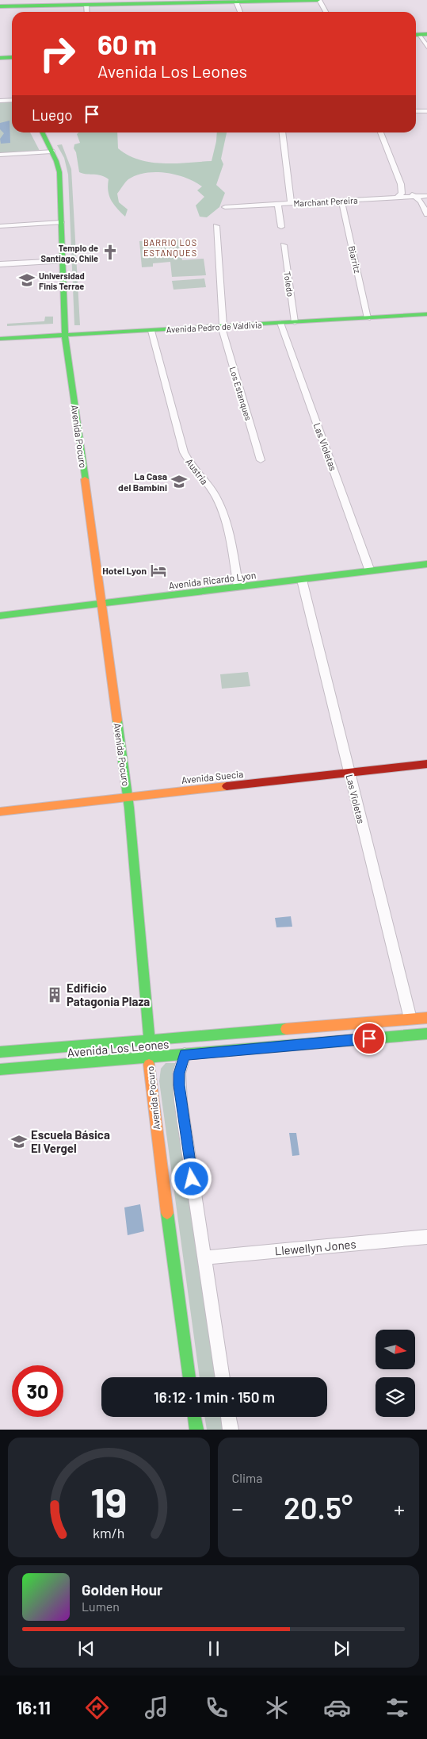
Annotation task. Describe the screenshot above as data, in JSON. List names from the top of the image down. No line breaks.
{"streets":{"main road":["Avenida Pedro de Valdivia","Avenida Pocuro","Avenida Ricardo Lyon","Avenida Suecia","Avenida Los Leones"],"street":["Marchant Pereira","Biarritz","Toledo","Los Estanques","Las Violetas","Austria","Llewellyn Jones"]},"crossings":[["Marchant Pereira","Biarritz"],["Biarritz","Avenida Pedro de Valdivia"],["Toledo","Avenida Pedro de Valdivia"],["Avenida Pedro de Valdivia","Los Estanques"],["Avenida Pedro de Valdivia","Avenida Pocuro"],["Avenida Pedro de Valdivia","Las Violetas"],["Avenida Pedro de Valdivia","Austria"],["Avenida Pocuro","Avenida Ricardo Lyon"],["Avenida Pocuro","Avenida Suecia"],["Avenida Pocuro","Avenida Los Leones"],["Las Violetas","Avenida Ricardo Lyon"],["Las Violetas","Avenida Suecia"],["Las Violetas","Avenida Los Leones"],["Austria","Avenida Ricardo Lyon"]],"districts":["BARRIO LOS ESTANQUES"],"places":{"church":["Templo de Santiago, Chile"],"school or university":["Universidad Finis Terrae","La Casa del Bambini","Escuela Básica El Vergel"],"hotel":["Hotel Lyon"],"building":["Edificio Patagonia Plaza"]},"north":"right","page":{"turn":["60 m","Avenida Los Leones"],"then":"Luego","limit":"30","trip":"16:12 · 1 min · 150 m","tile":"Clima","heat":["−","20.5°","+"],"song":["Golden Hour","Lumen"],"tabs":"16:11","gauge":["19","km/h"]}}
